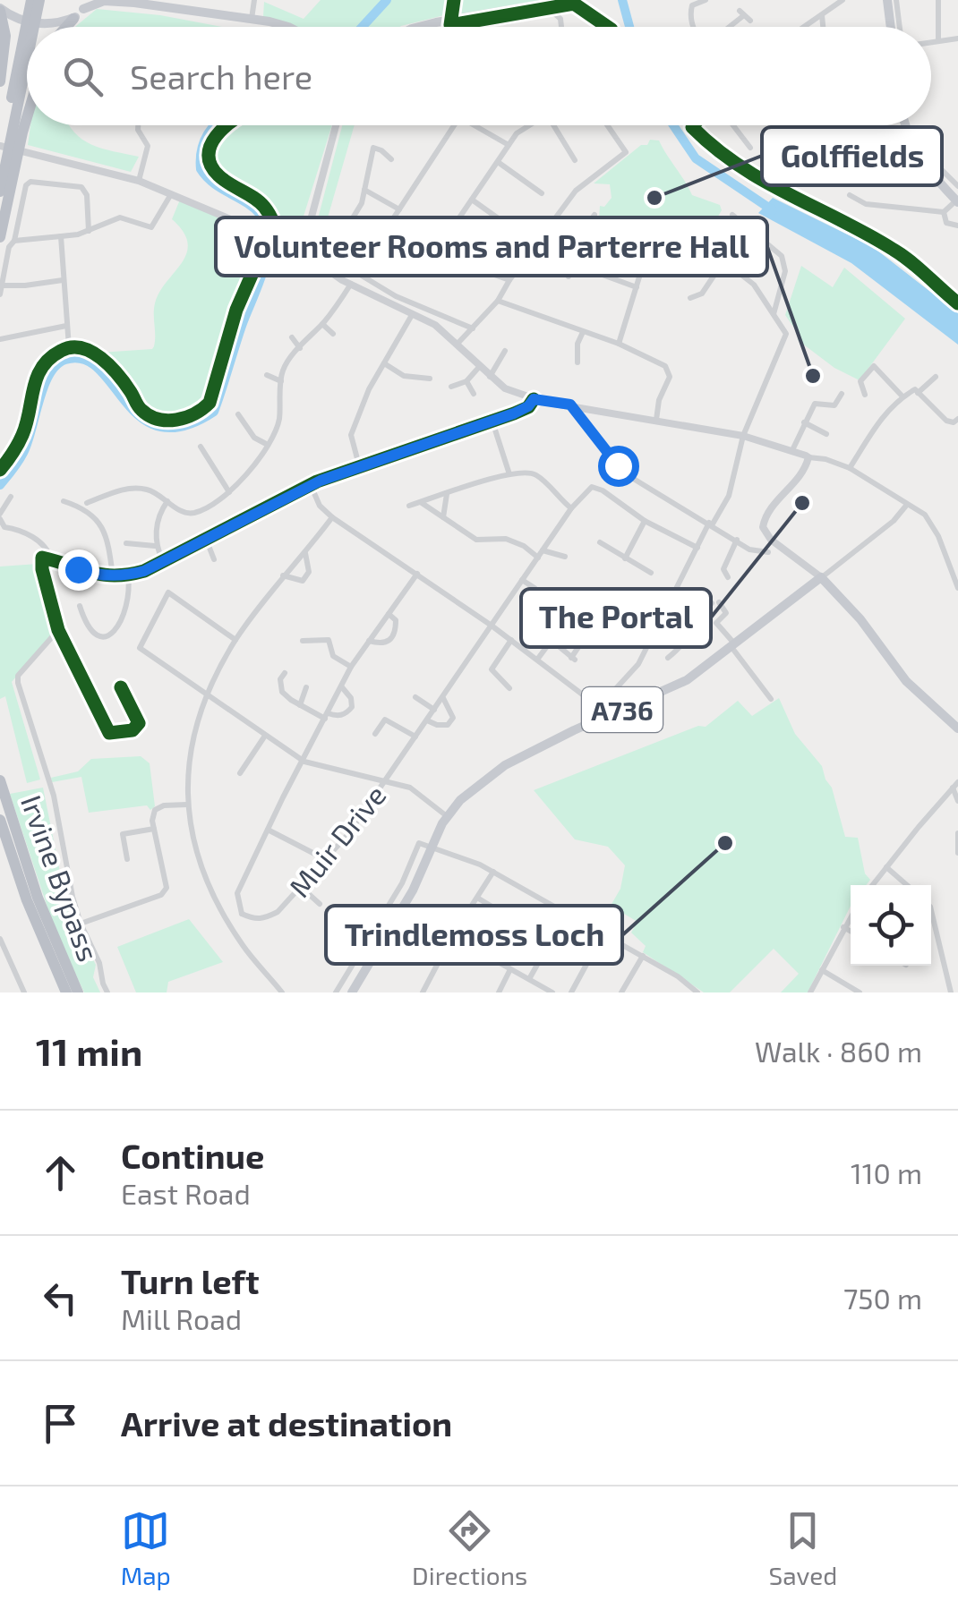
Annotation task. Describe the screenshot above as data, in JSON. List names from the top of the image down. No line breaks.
{"streets":{"highway":["Irvine Bypass"],"main road":["A736"],"street":["Muir Drive"]},"places":["Golffields","Volunteer Rooms and Parterre Hall","The Portal","Trindlemoss Loch"],"page":{"search":"Search here","heading":["11 min","Walk · 860 m"],"list":[["Continue","East Road","110 m"],["Turn left","Mill Road","750 m"],"Arrive at destination"],"nav":["Map","Directions","Saved"]}}
